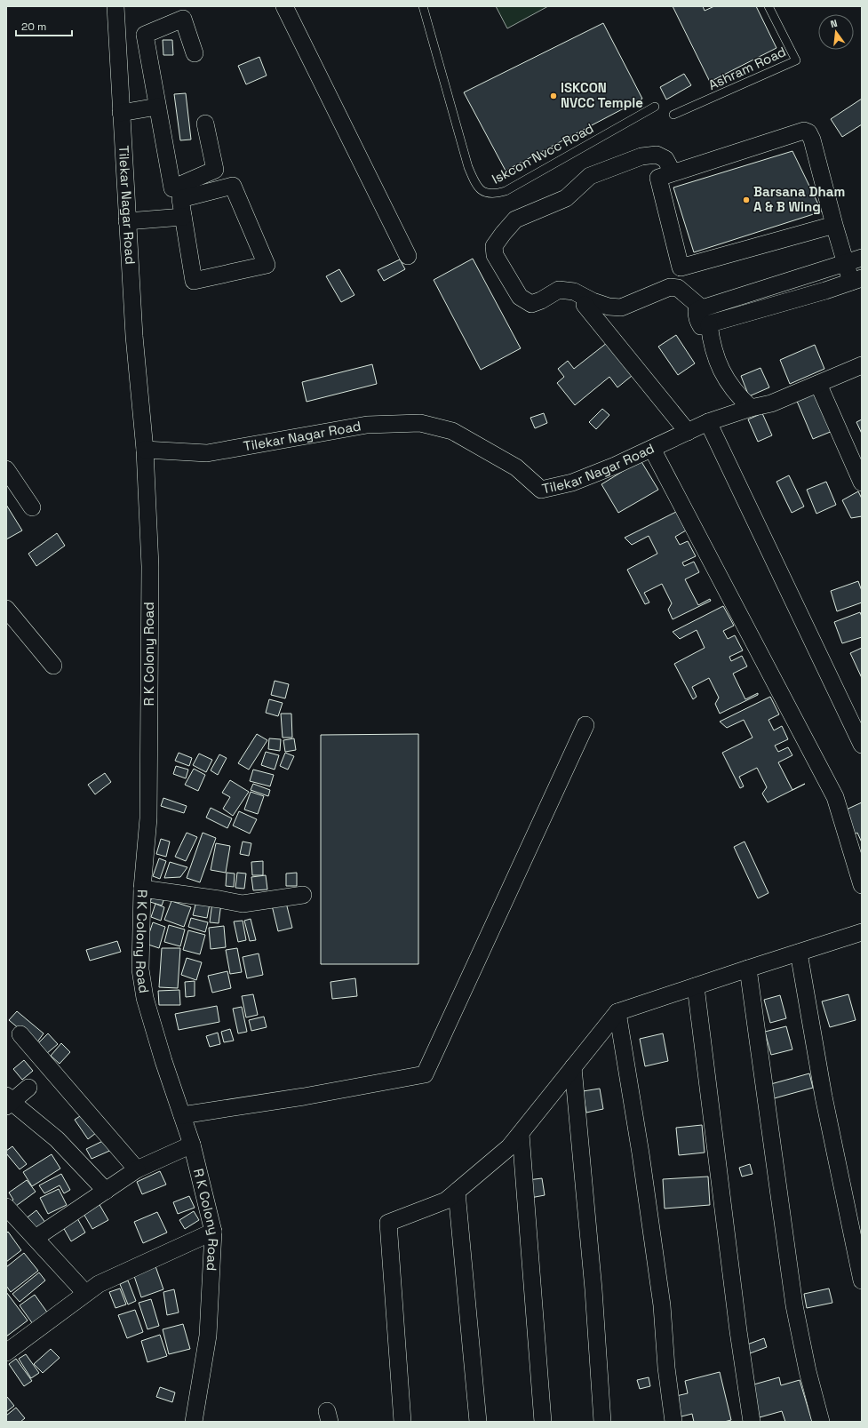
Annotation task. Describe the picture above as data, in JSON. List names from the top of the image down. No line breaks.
{"streets":{"street":["Tilekar Nagar Road","R K Colony Road"],"lane":["Ashram Road","Iskcon Nvcc Road"]},"crossings":[["Tilekar Nagar Road","R K Colony Road"]],"places":["ISKCON NVCC Temple","Barsana Dham A & B Wing"],"scale_bar":"20 m","north":"top"}
